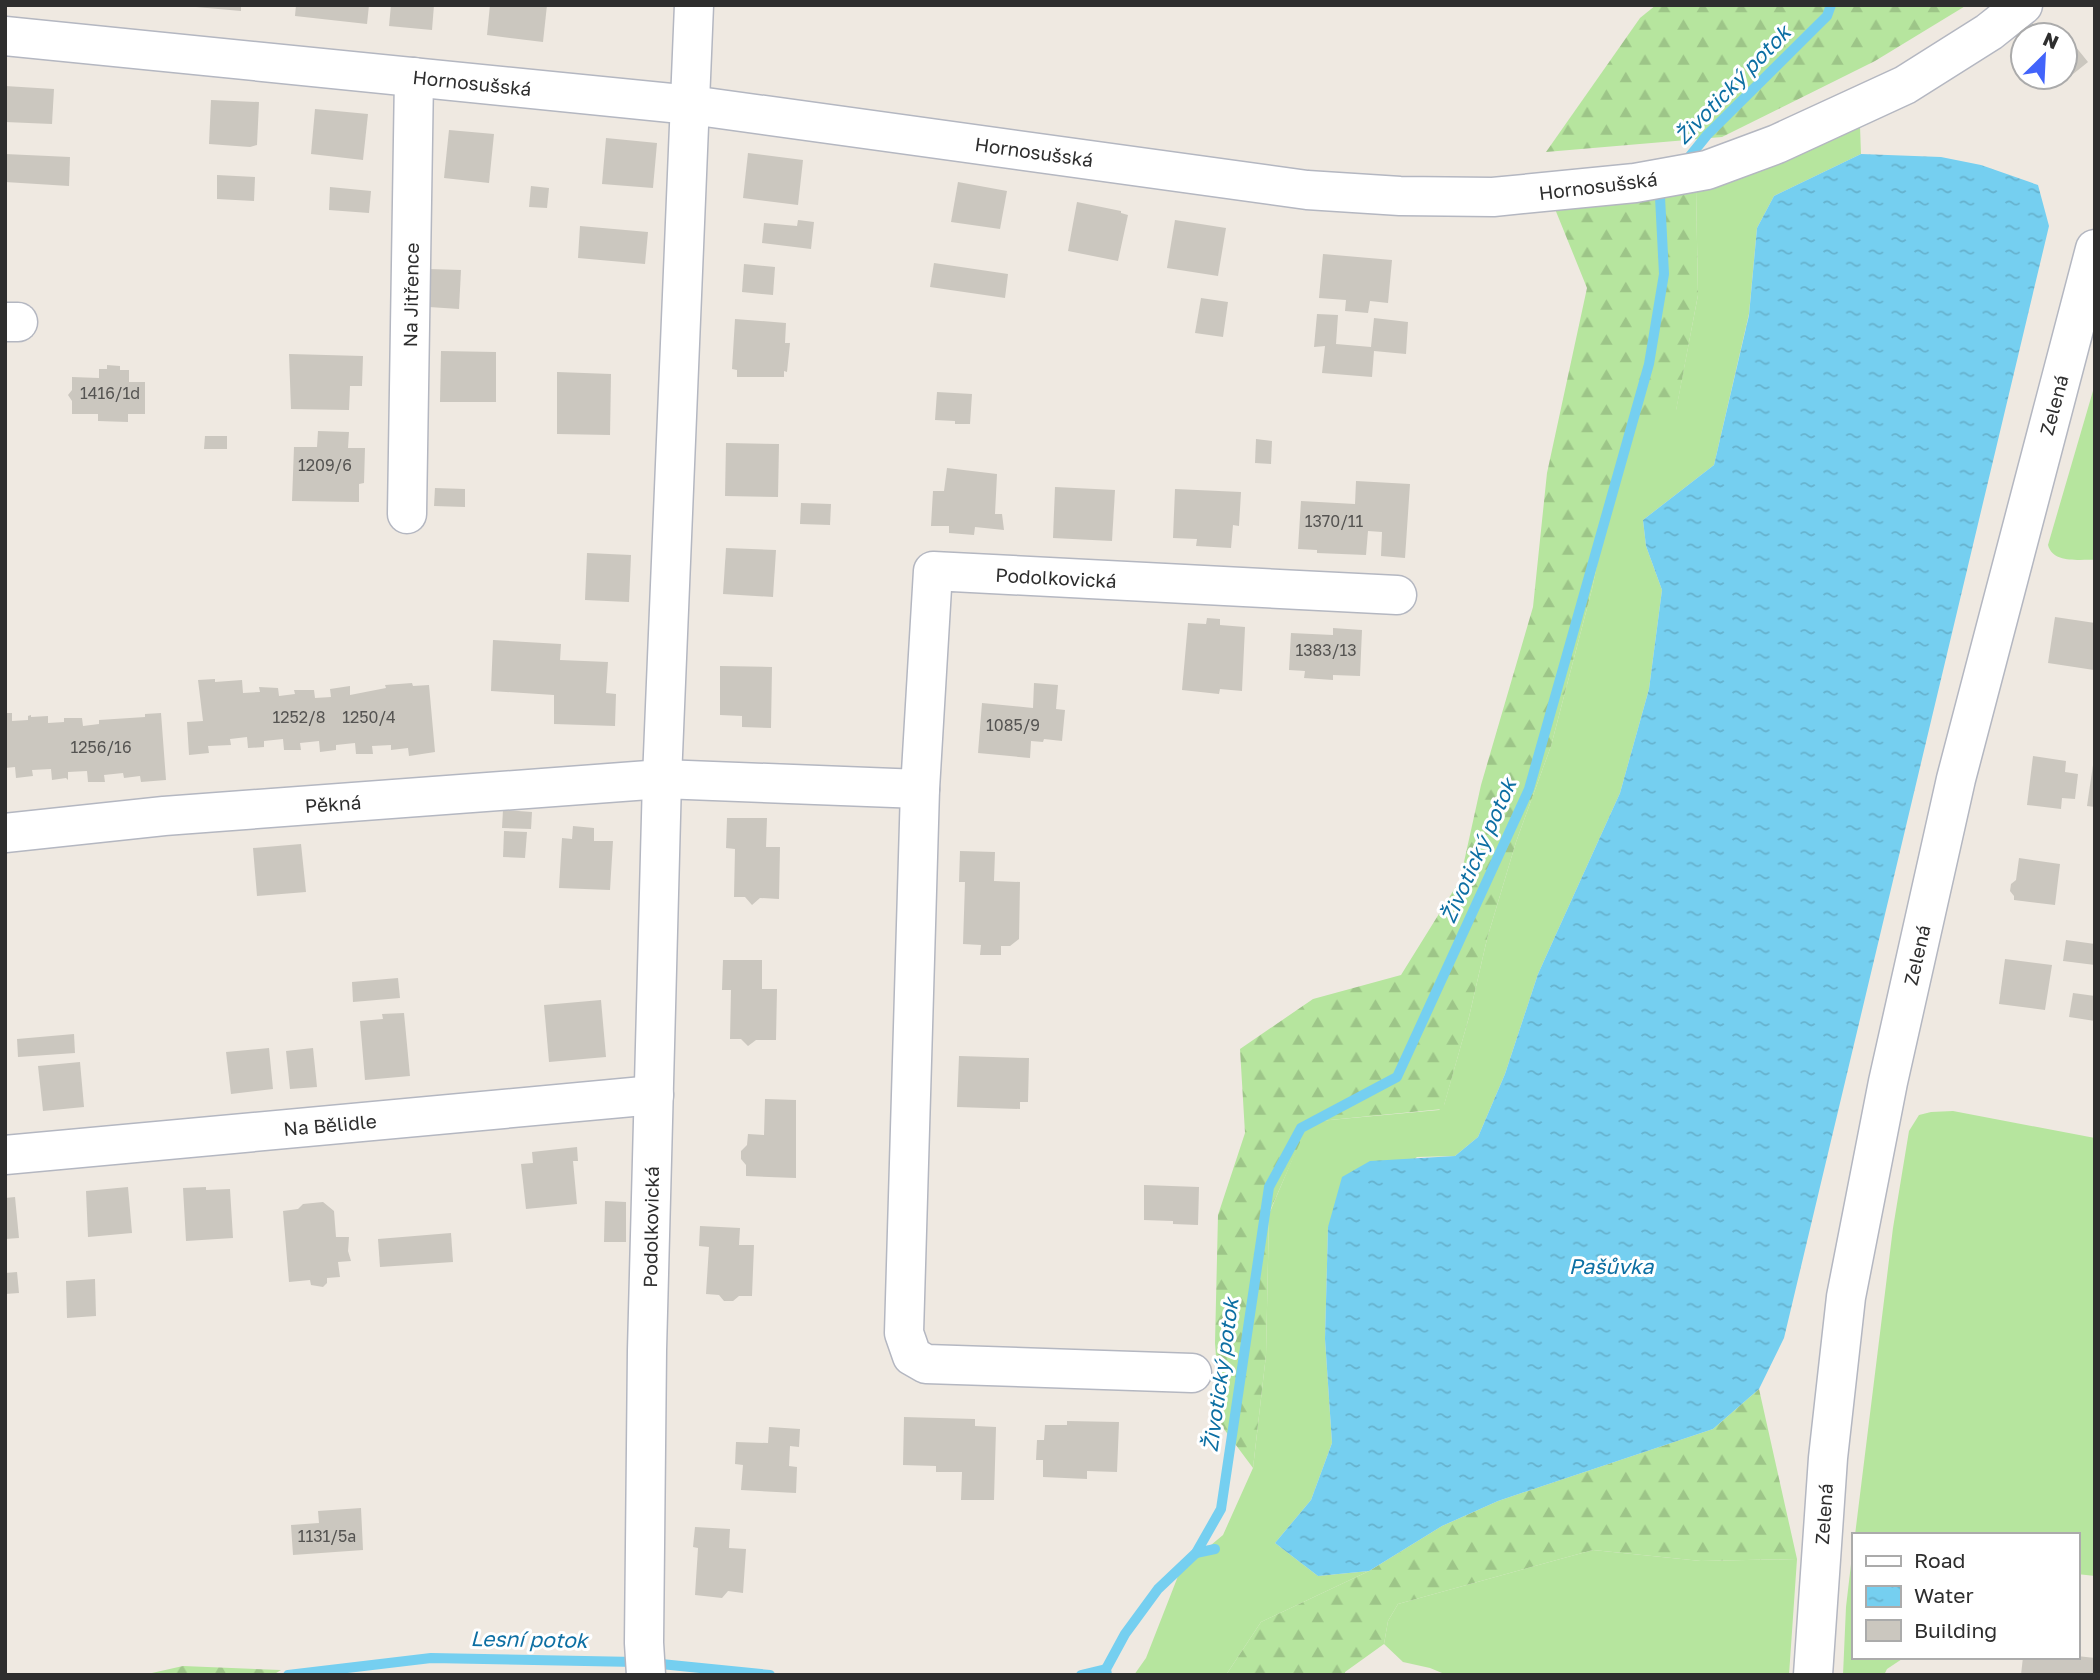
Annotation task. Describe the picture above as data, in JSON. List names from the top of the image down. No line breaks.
{"streets":{"street":["Hornosušská","Na Jitřence","Zelená","Podolkovická","Pěkná","Na Bělidle"]},"crossings":[["Hornosušská","Na Jitřence"],["Hornosušská","Podolkovická"],["Podolkovická","Pěkná"],["Podolkovická","Na Bělidle"]],"water":["Životický potok","Pašůvka","Lesní potok"],"house_numbers":["1416/1d","1209/6","1370/11","1383/13","1252/8","1250/4","1085/9","1256/16","1131/5a"],"legend":["Road","Water","Building"],"north":"top right"}
